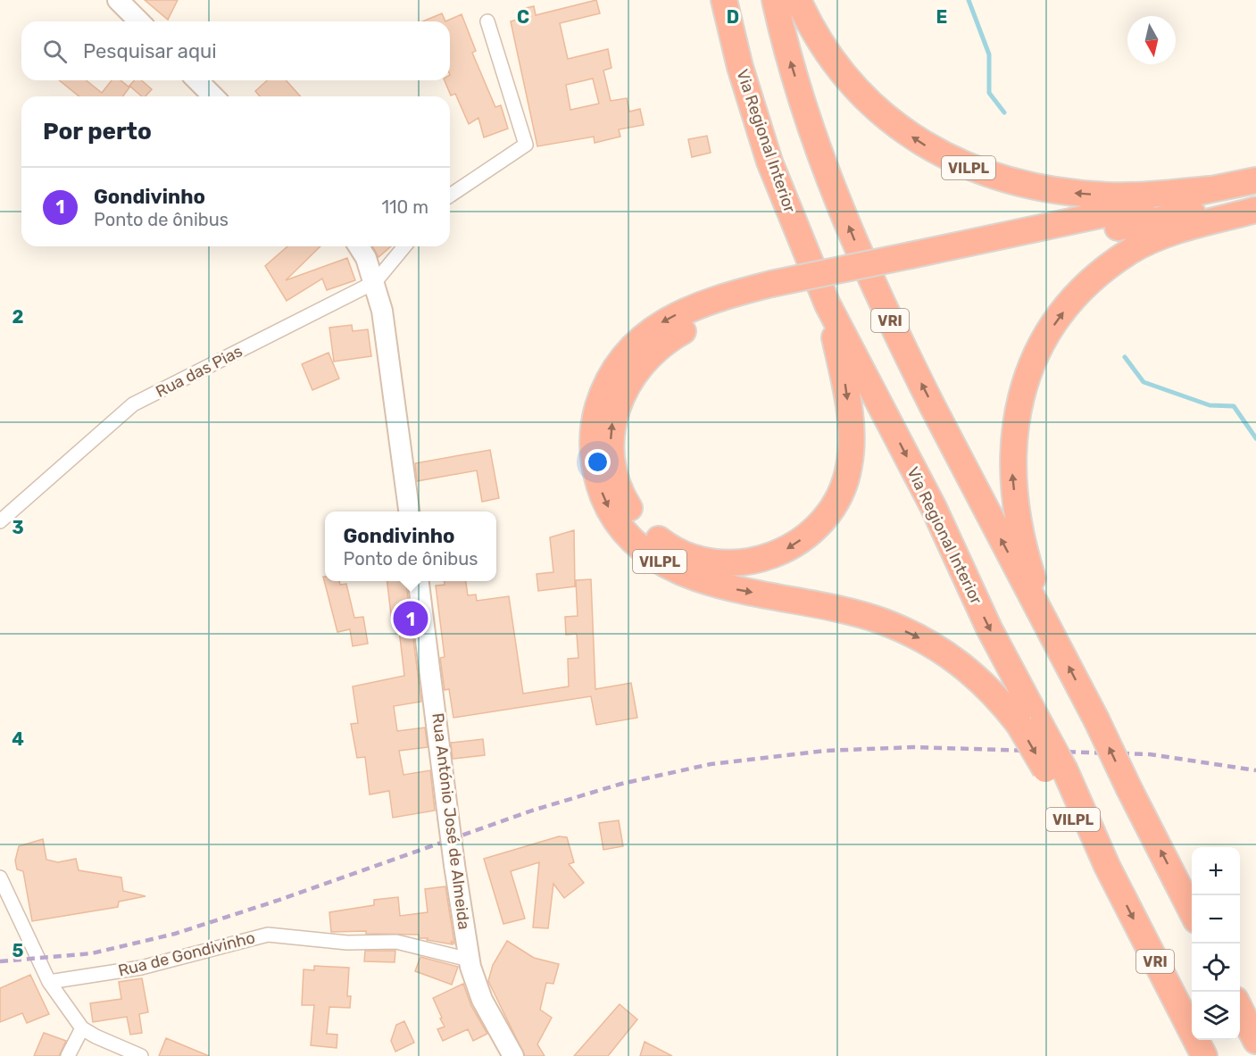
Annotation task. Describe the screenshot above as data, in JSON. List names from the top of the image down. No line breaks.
{"streets":{"highway":["Via Regional Interior","VILPL","VRI"],"main road":["Rua António José de Almeida"],"street":["Rua das Pias","Rua de Gondivinho"]},"crossings":[["Via Regional Interior","VILPL"],["Rua António José de Almeida","Rua de Gondivinho"]],"north":"bottom","page":{"search":"Pesquisar aqui","heading":"Por perto","list":[{"mark":"1","name":"Gondivinho","note":"Ponto de ônibus","value":"110 m"}],"popup":["Gondivinho","Ponto de ônibus"],"pins":"1","map_buttons":["+","−"]},"grid":{"columns":["C","D","E"],"rows":["2","3","4","5"]}}
